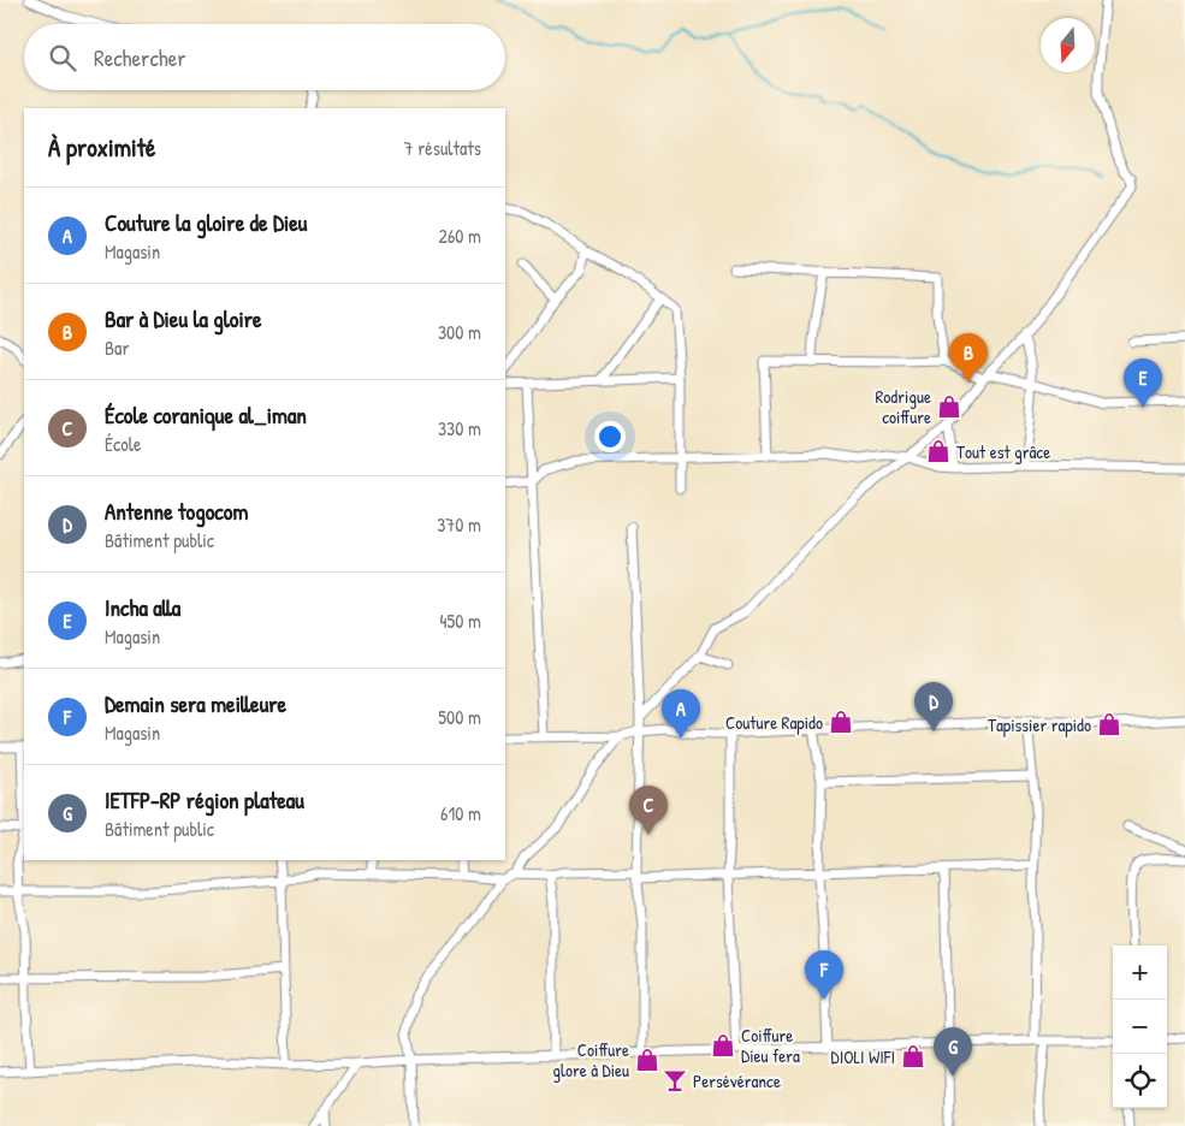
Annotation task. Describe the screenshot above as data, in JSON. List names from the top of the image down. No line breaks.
{"places":{"shop":["Rodrigue coiffure","Tout est grâce","Couture Rapido","Tapissier rapido","Coiffure Dieu fera","DIOLI WIFI","Coiffure glore à Dieu"],"bar":["Persévérance"]},"north":"bottom","page":{"search":"Rechercher","heading":["À proximité","7 résultats"],"list":[{"mark":"A","name":"Couture la gloire de Dieu","note":"Magasin","value":"260 m"},{"mark":"B","name":"Bar à Dieu la gloire","note":"Bar","value":"300 m"},{"mark":"C","name":"École coranique al_iman","note":"École","value":"330 m"},{"mark":"D","name":"Antenne togocom","note":"Bâtiment public","value":"370 m"},{"mark":"E","name":"Incha alla","note":"Magasin","value":"450 m"},{"mark":"F","name":"Demain sera meilleure","note":"Magasin","value":"500 m"},{"mark":"G","name":"IETFP-RP région plateau","note":"Bâtiment public","value":"610 m"}],"pins":["B","E","D","A","C","F","G"],"map_buttons":["+","−"]}}
